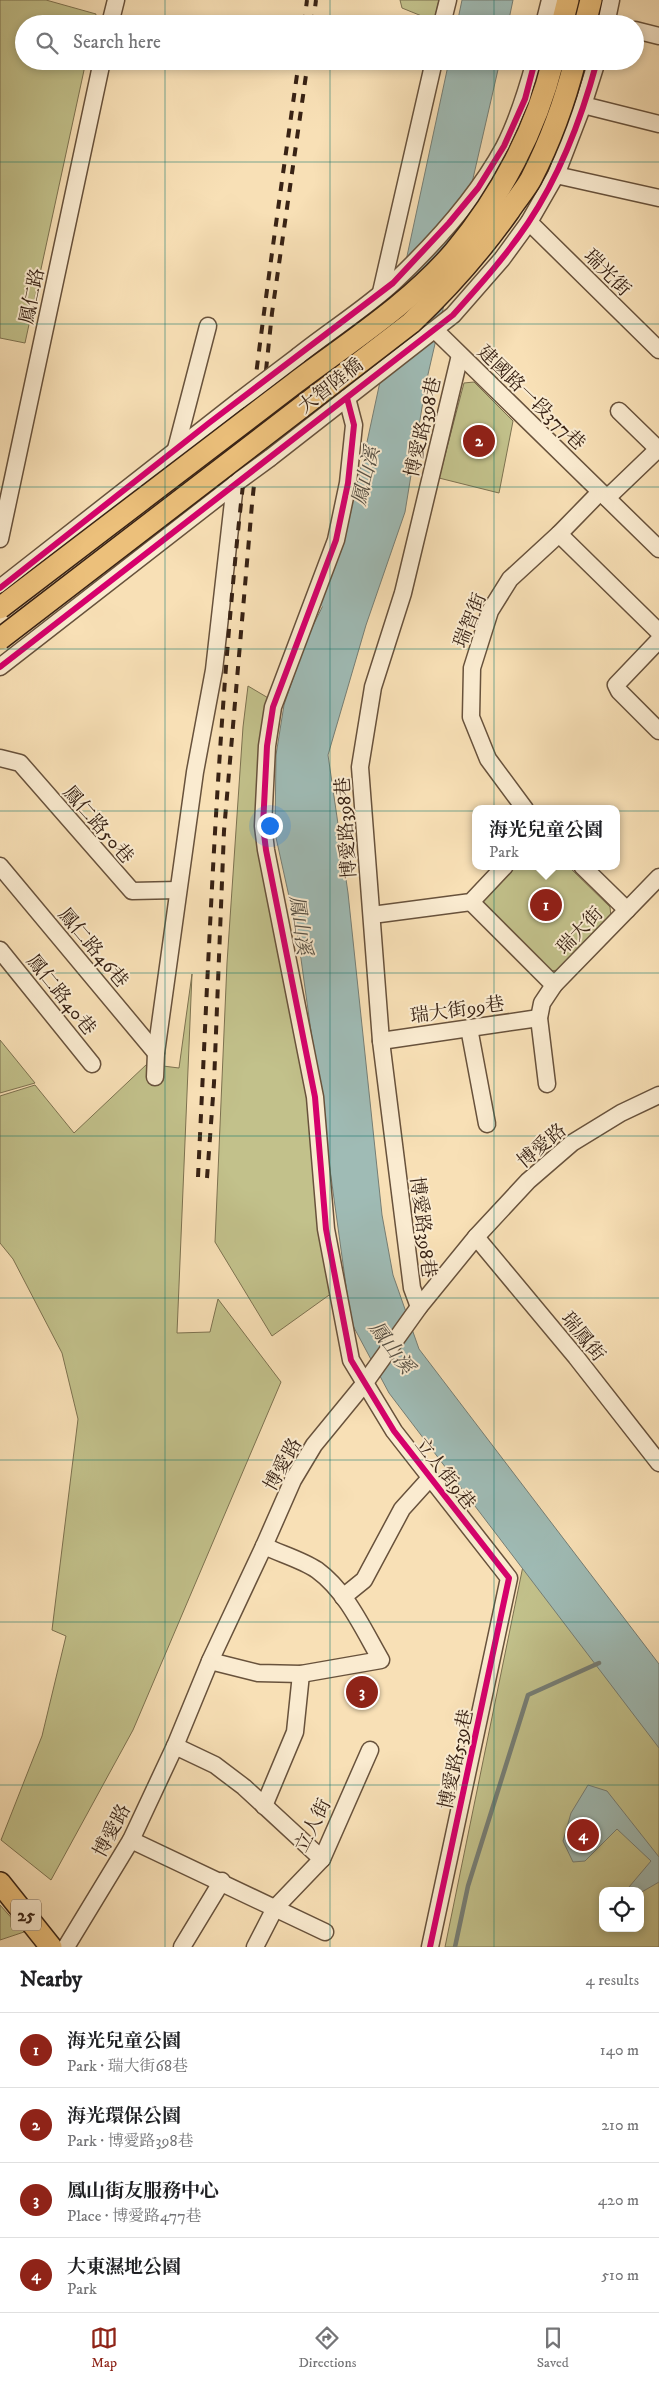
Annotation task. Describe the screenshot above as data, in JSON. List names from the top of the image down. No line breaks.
{"streets":{"main road":["大智陸橋","25"],"street":["瑞光街","鳳仁路","建國路一段377巷","博愛路398巷","瑞智街","鳳仁路50巷","瑞大街","鳳仁路46巷","鳳仁路40巷","瑞大街99巷","博愛路","瑞鳳街","立人街9巷","博愛路539巷","立人街"]},"crossings":[["建國路一段377巷","博愛路398巷"],["建國路一段377巷","瑞智街"],["博愛路398巷","瑞大街99巷"],["博愛路398巷","博愛路"],["瑞大街","瑞大街99巷"],["博愛路","瑞鳳街"],["博愛路","立人街9巷"],["立人街9巷","博愛路539巷"]],"water":["鳳山溪"],"page":{"search":"Search here","pins":["2","1","3","4"],"popup":["海光兒童公園","Park"],"heading":["Nearby","4 results"],"list":[{"mark":"1","name":"海光兒童公園","note":"Park · 瑞大街68巷","value":"140 m"},{"mark":"2","name":"海光環保公園","note":"Park · 博愛路398巷","value":"210 m"},{"mark":"3","name":"鳳山街友服務中心","note":"Place · 博愛路477巷","value":"420 m"},{"mark":"4","name":"大東濕地公園","note":"Park","value":"510 m"}],"nav":["Map","Directions","Saved"]}}
